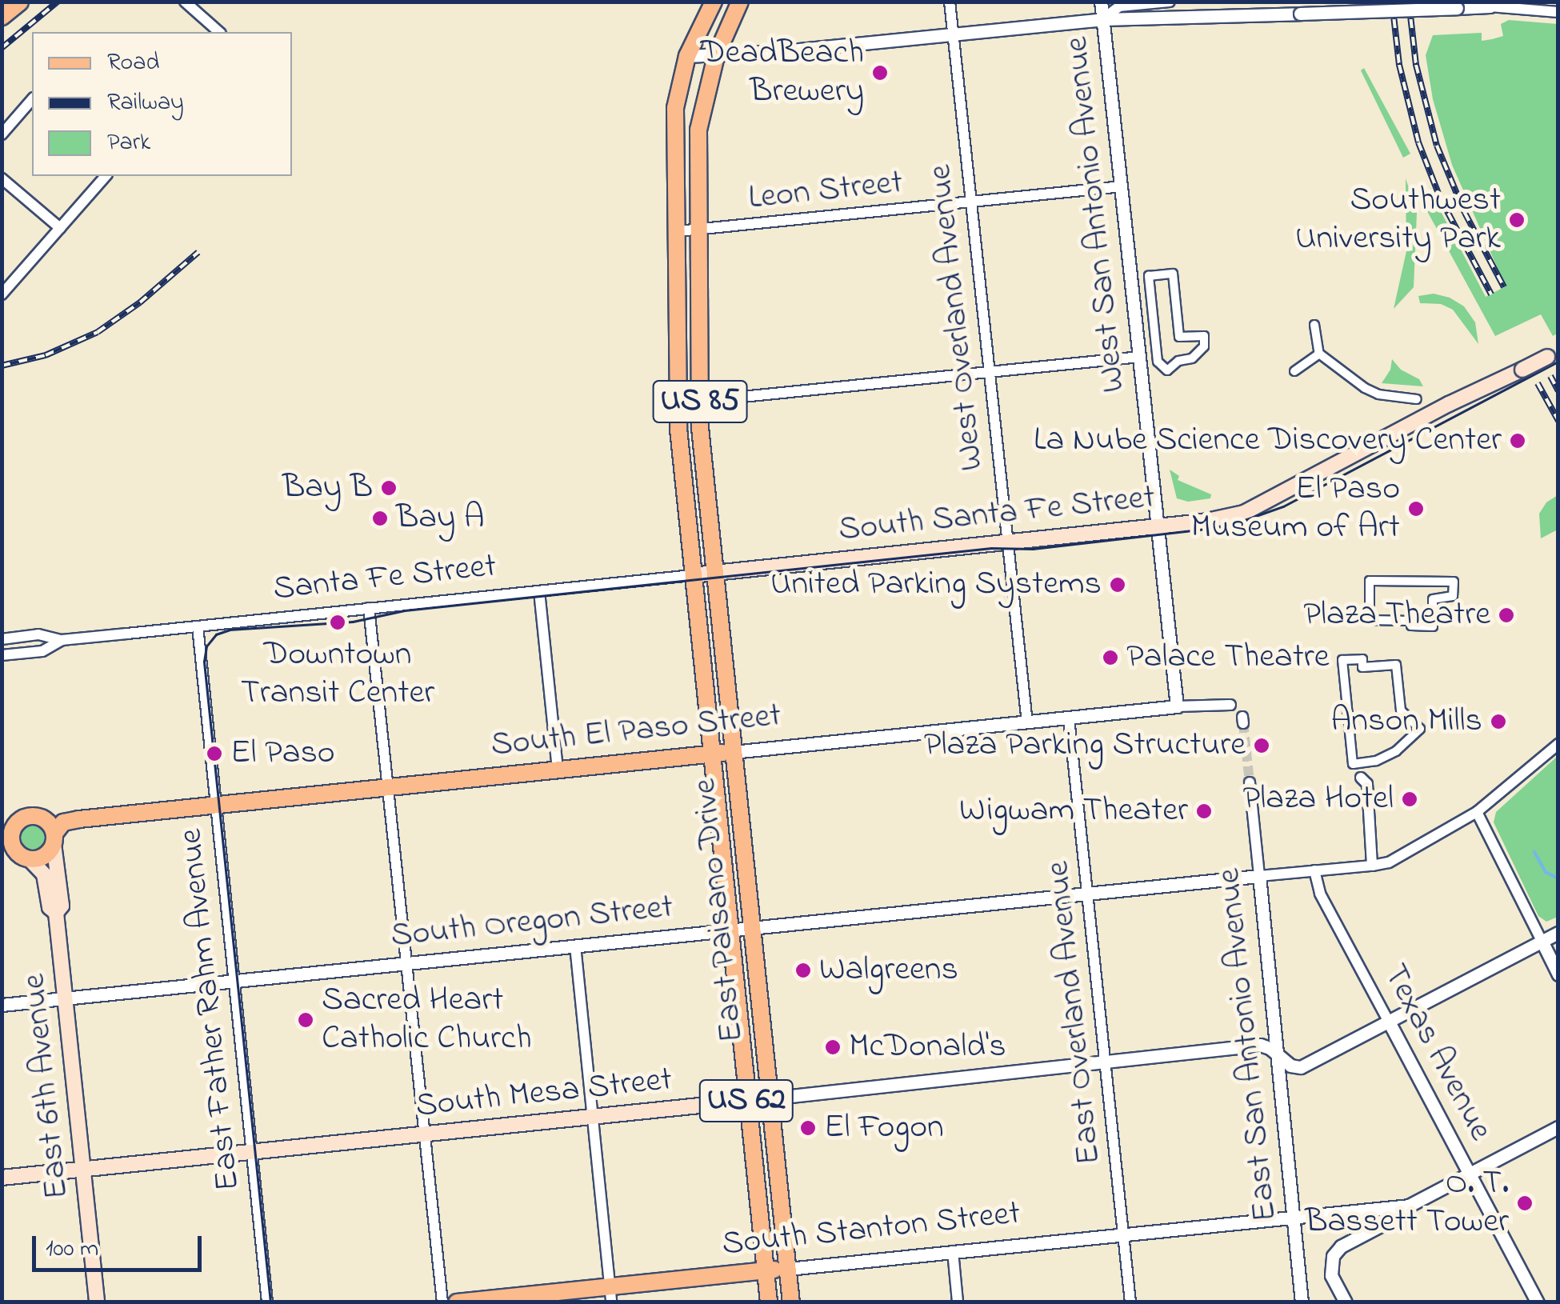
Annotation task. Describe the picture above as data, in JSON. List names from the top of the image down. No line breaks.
{"streets":{"main road":["US 85","South Santa Fe Street","Santa Fe Street","South El Paso Street","East Paisano Drive","East 6th Avenue","South Mesa Street","US 62","South Stanton Street"],"street":["Leon Street","West San Antonio Avenue","West Overland Avenue","South Oregon Street","East Father Rahm Avenue","East Overland Avenue","East San Antonio Avenue","Texas Avenue"]},"crossings":[["Leon Street","West San Antonio Avenue"],["Leon Street","West Overland Avenue"],["Leon Street","US 85"],["West San Antonio Avenue","South Santa Fe Street"],["West San Antonio Avenue","South El Paso Street"],["West Overland Avenue","South Santa Fe Street"],["West Overland Avenue","South El Paso Street"],["US 85","South Santa Fe Street"],["US 85","Santa Fe Street"],["US 85","South El Paso Street"],["US 85","East Paisano Drive"],["South Santa Fe Street","Santa Fe Street"],["Santa Fe Street","East Father Rahm Avenue"],["South El Paso Street","East Paisano Drive"],["South El Paso Street","East Father Rahm Avenue"],["South El Paso Street","East Overland Avenue"],["South El Paso Street","East 6th Avenue"],["East Paisano Drive","South Oregon Street"],["East Paisano Drive","South Mesa Street"],["East Paisano Drive","South Stanton Street"],["South Oregon Street","East Father Rahm Avenue"],["South Oregon Street","East Overland Avenue"],["South Oregon Street","East San Antonio Avenue"],["South Oregon Street","East 6th Avenue"],["East Father Rahm Avenue","South Mesa Street"],["East Overland Avenue","South Mesa Street"],["East Overland Avenue","South Stanton Street"],["East San Antonio Avenue","South Mesa Street"],["East San Antonio Avenue","South Stanton Street"],["Texas Avenue","South Mesa Street"],["East 6th Avenue","South Mesa Street"]],"places":["DeadBeach Brewery","Southwest University Park","La Nube Science Discovery Center","Bay B","El Paso Museum of Art","Bay A","United Parking Systems","Plaza Theatre","Downtown Transit Center","Palace Theatre","Anson Mills","Plaza Parking Structure","El Paso","Plaza Hotel","Wigwam Theater","Walgreens","Sacred Heart Catholic Church","McDonald's","El Fogon","O. T. Bassett Tower"],"legend":["Road","Railway","Park"],"scale_bar":"100 m"}
